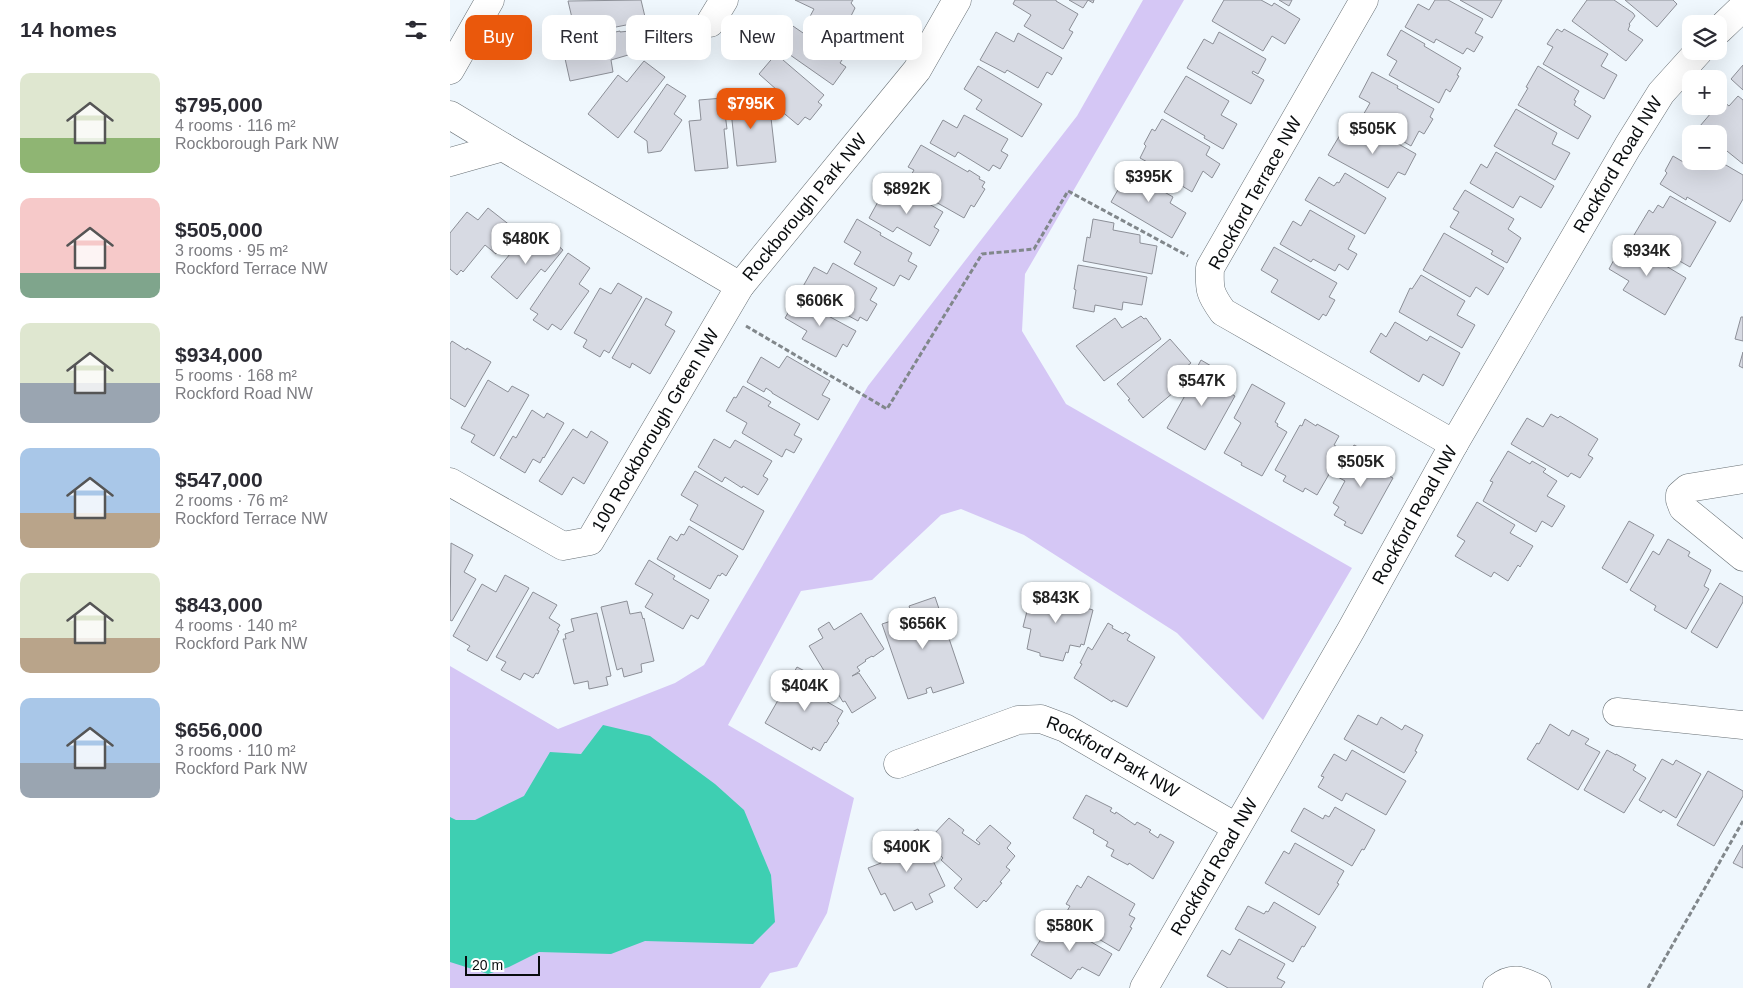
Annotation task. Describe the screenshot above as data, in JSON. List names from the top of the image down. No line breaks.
{"streets":{"street":["Rockford Road NW","Rockford Terrace NW","Rockborough Park NW","100 Rockborough Green NW","Rockford Park NW"]},"crossings":[["Rockford Road NW","Rockford Terrace NW"],["Rockford Road NW","Rockford Park NW"],["Rockborough Park NW","100 Rockborough Green NW"]],"scale_bar":"20 m","page":{"heading":"14 homes","map_buttons":["+","−"],"chip":["Buy","Rent","Filters","New","Apartment"],"list":[{"name":"$795,000","note":"4 rooms · 116 m² · Rockborough Park NW"},{"name":"$505,000","note":"3 rooms · 95 m² · Rockford Terrace NW"},{"name":"$934,000","note":"5 rooms · 168 m² · Rockford Road NW"},{"name":"$547,000","note":"2 rooms · 76 m² · Rockford Terrace NW"},{"name":"$843,000","note":"4 rooms · 140 m² · Rockford Park NW"},{"name":"$656,000","note":"3 rooms · 110 m² · Rockford Park NW"}],"price":["$795K","$505K","$395K","$892K","$480K","$934K","$606K","$547K","$505K","$843K","$656K","$404K","$400K","$580K"],"scale":"20 m"}}
